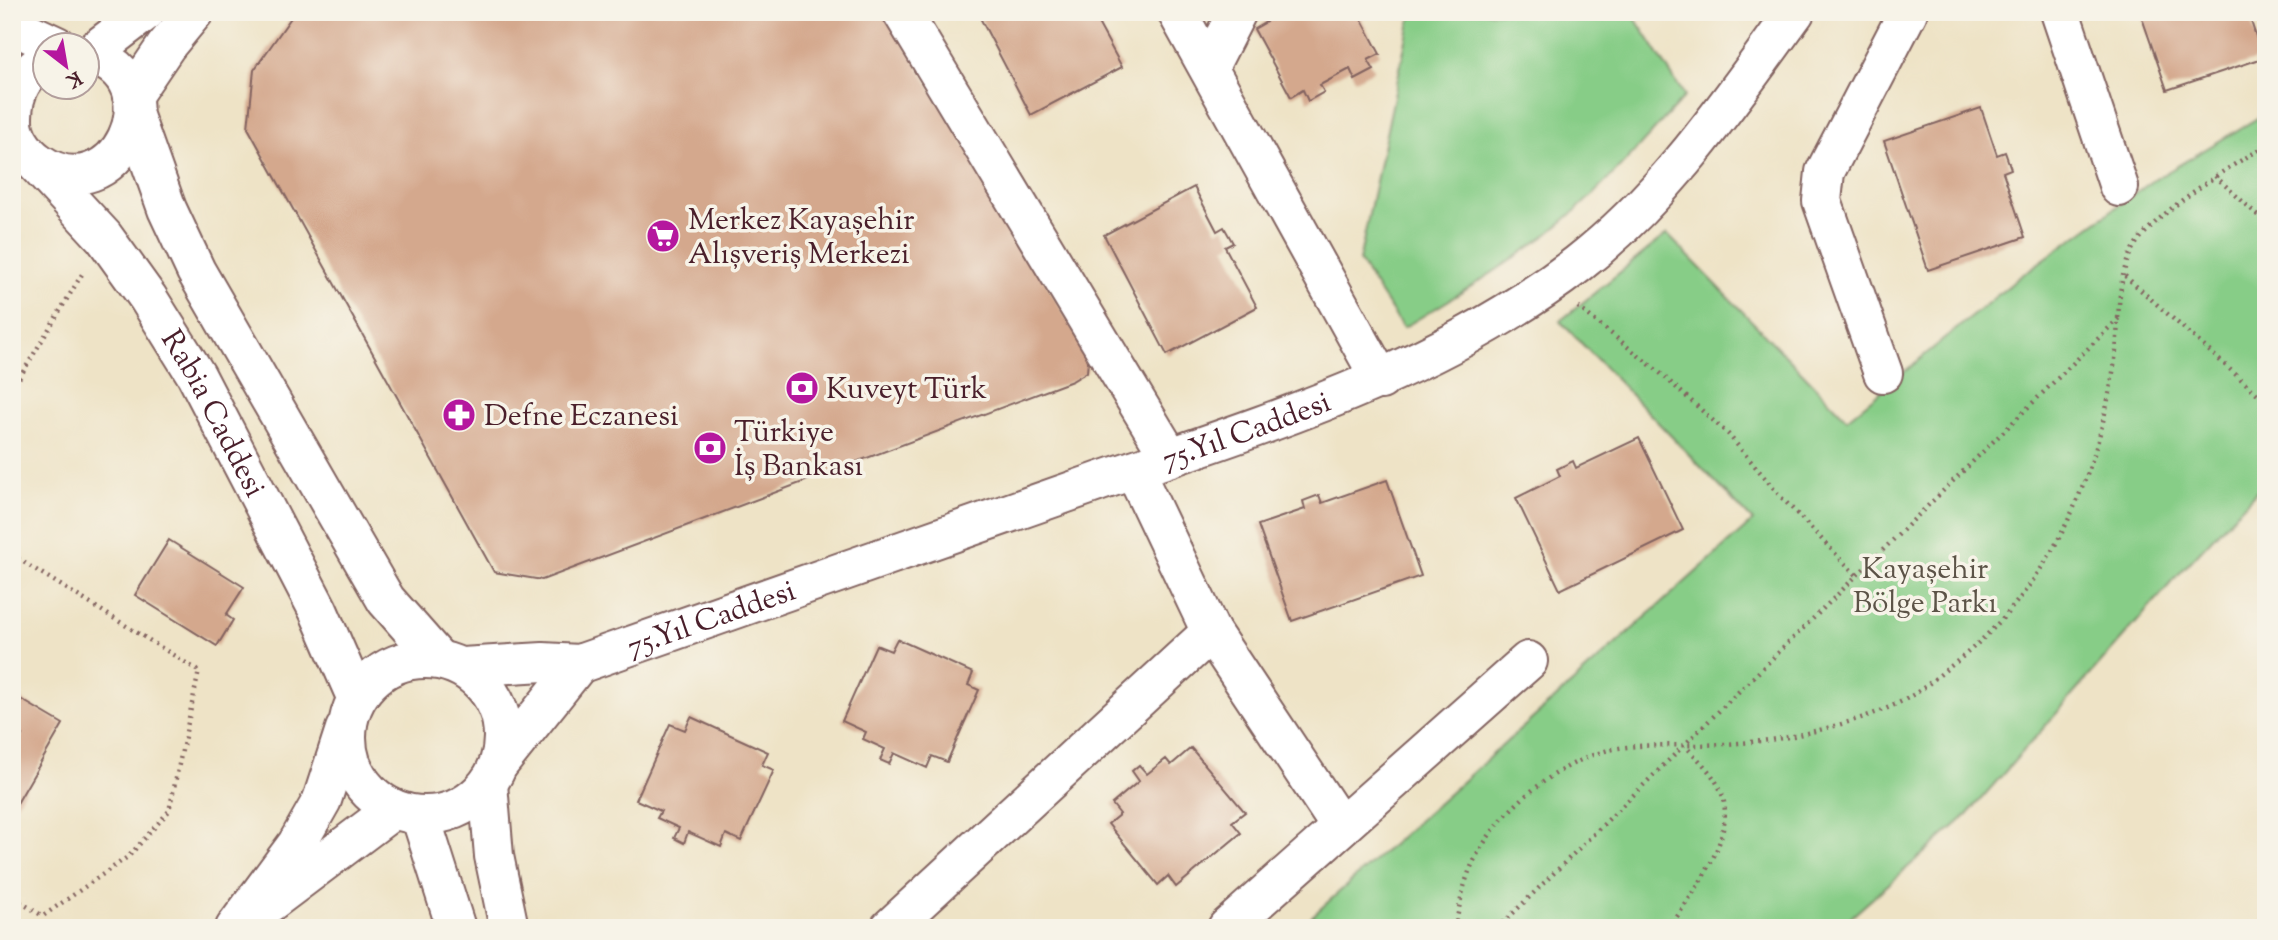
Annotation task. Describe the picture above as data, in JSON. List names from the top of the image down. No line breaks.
{"streets":{"street":["Rabia Caddesi","75.Yıl Caddesi"]},"parks":["Kayaşehir Bölge Parkı"],"places":{"supermarket":["Merkez Kayaşehir Alışveriş Merkezi"],"bank":["Kuveyt Türk","Türkiye İş Bankası"],"pharmacy":["Defne Eczanesi"]},"north":"bottom right"}
